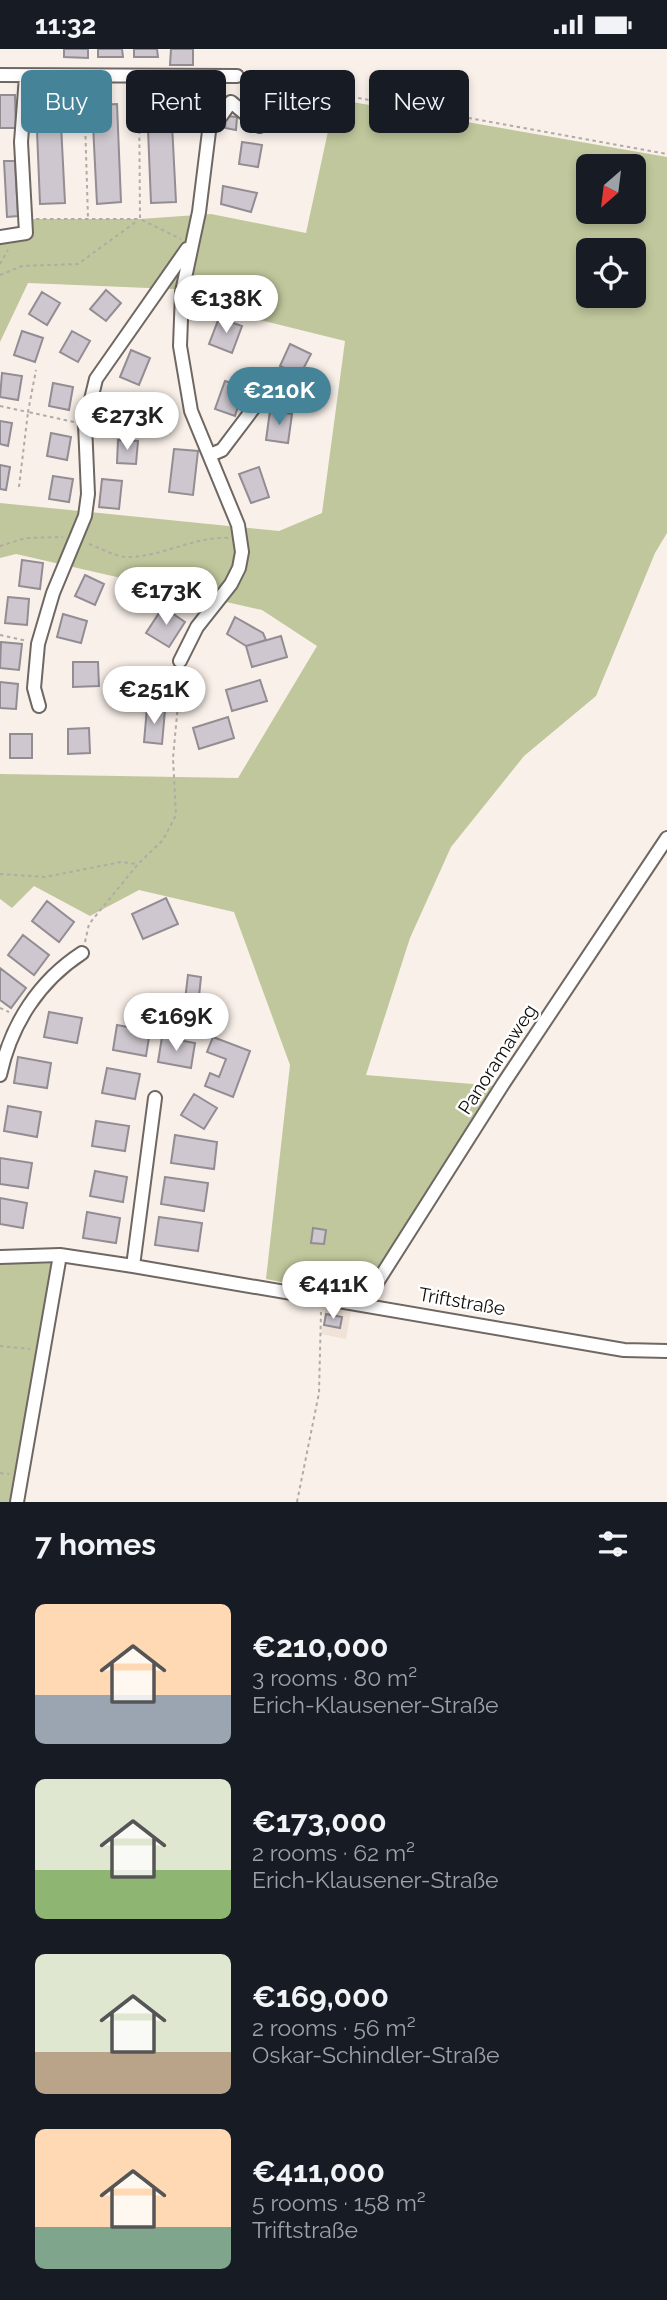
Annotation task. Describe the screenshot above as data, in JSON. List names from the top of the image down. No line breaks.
{"streets":{"street":["Panoramaweg","Triftstraße"]},"crossings":[["Panoramaweg","Triftstraße"]],"north":"bottom left","page":{"status":"11:32","chip":["Buy","Rent","Filters","New"],"price":["€138K","€210K","€273K","€173K","€251K","€169K","€411K"],"heading":"7 homes","list":[{"name":"€210,000","note":"3 rooms · 80 m² · Erich-Klausener-Straße"},{"name":"€173,000","note":"2 rooms · 62 m² · Erich-Klausener-Straße"},{"name":"€169,000","note":"2 rooms · 56 m² · Oskar-Schindler-Straße"},{"name":"€411,000","note":"5 rooms · 158 m² · Triftstraße"}]}}
